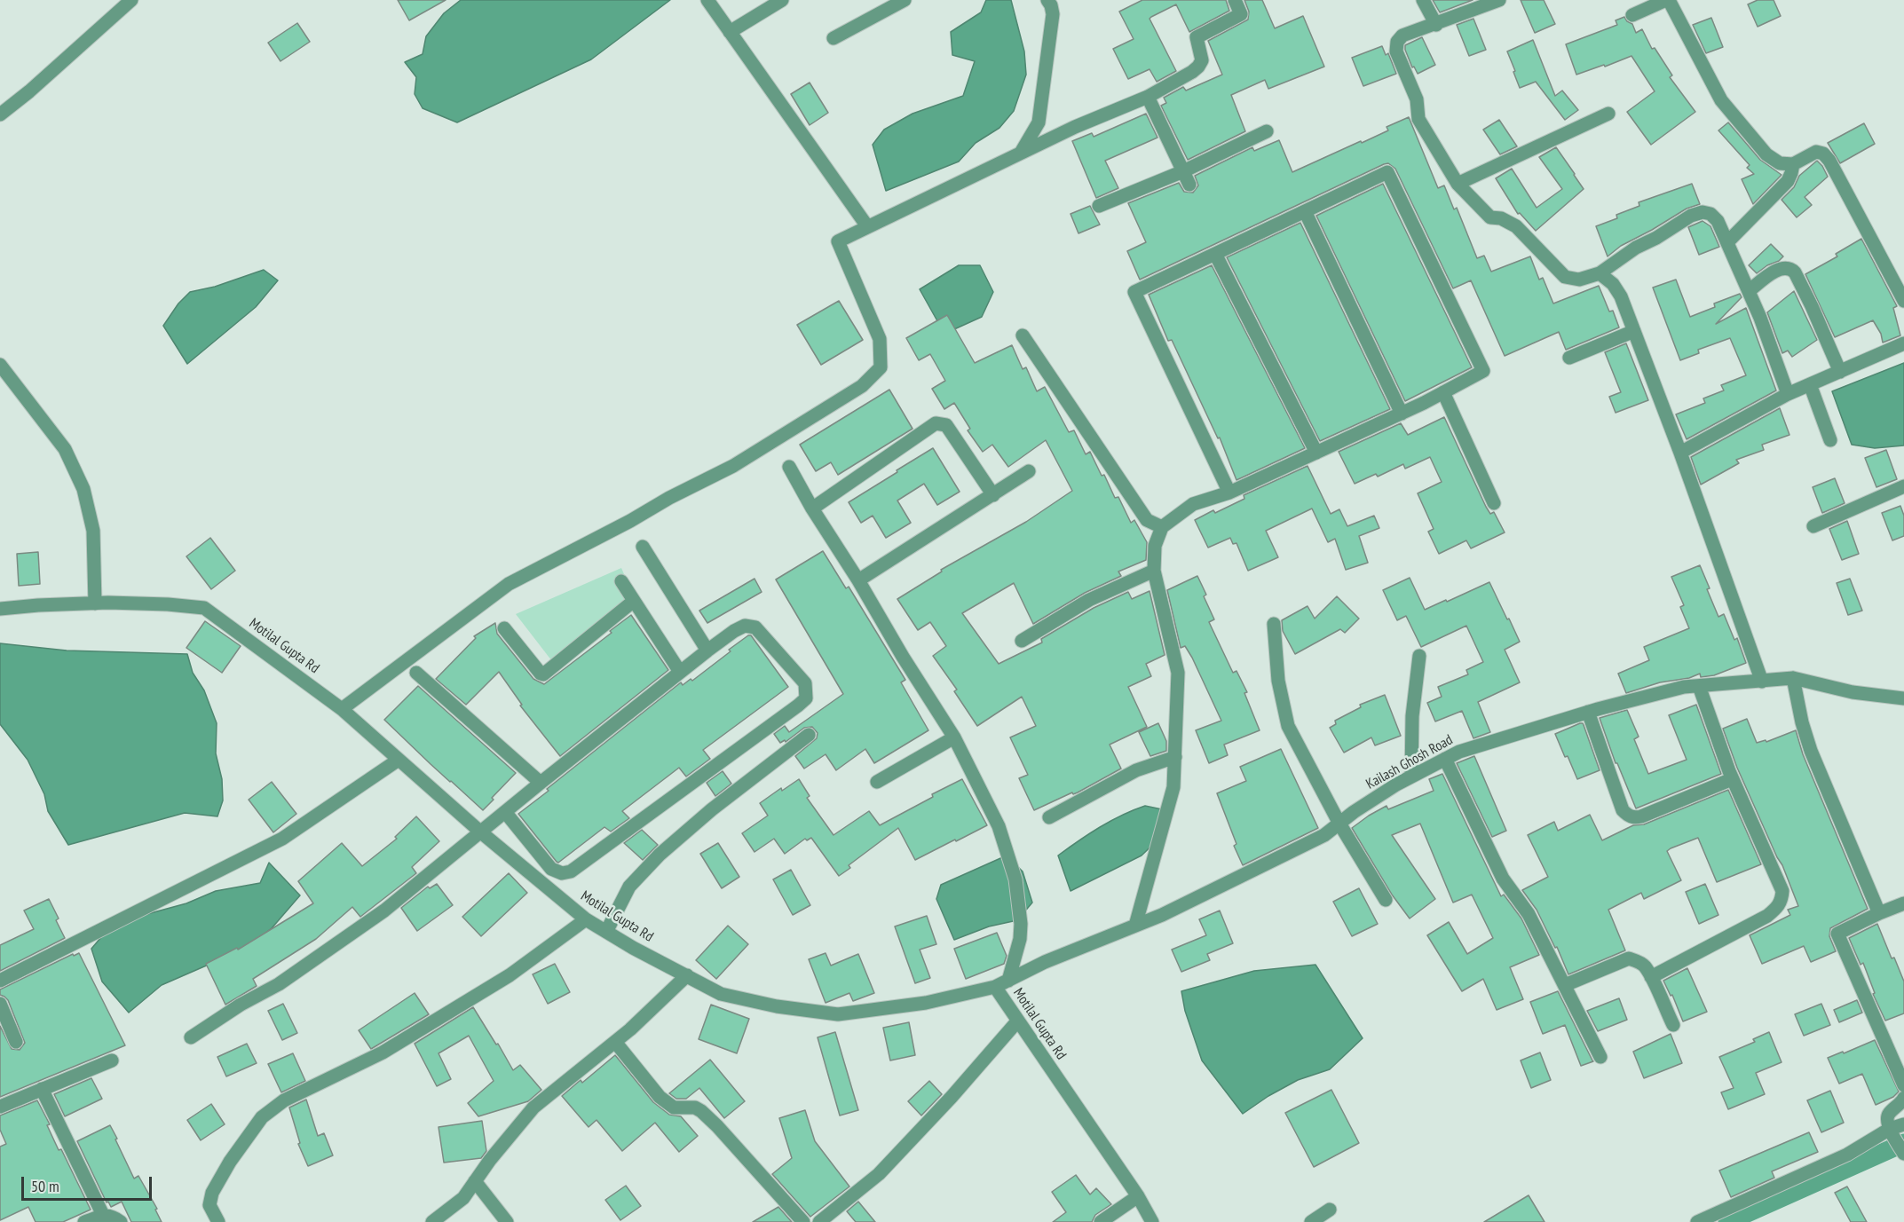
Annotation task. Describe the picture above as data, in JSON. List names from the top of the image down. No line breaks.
{"streets":{"street":["Motilal Gupta Rd","Kailash Ghosh Road"]},"crossings":[["Motilal Gupta Rd","Kailash Ghosh Road"]],"scale_bar":"50 m"}
